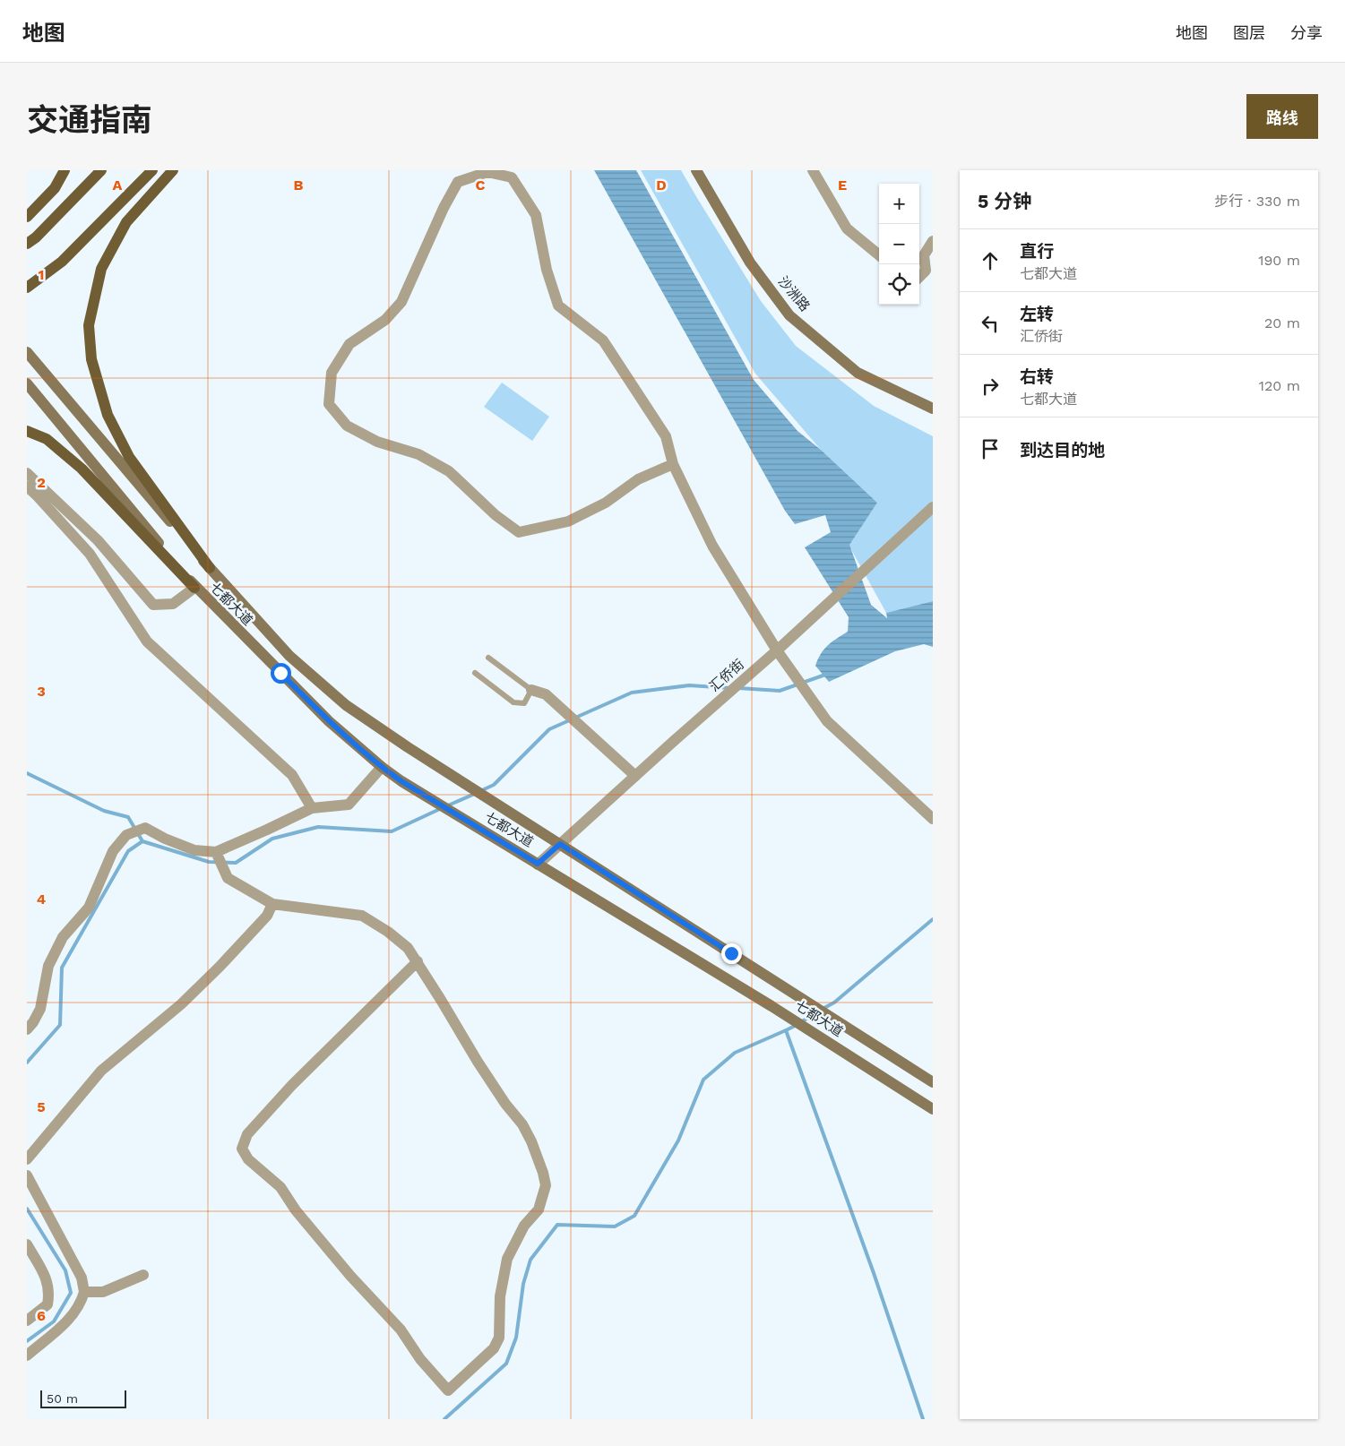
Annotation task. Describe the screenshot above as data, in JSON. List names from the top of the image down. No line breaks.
{"streets":{"main road":["沙洲路","七都大道"],"street":["汇侨街"]},"crossings":[["七都大道","汇侨街"]],"scale_bar":"50 m","page":{"header":"地图","nav":["地图","图层","分享"],"title":"交通指南","buttons":"路线","heading":["5 分钟","步行 · 330 m"],"map_buttons":["+","−"],"list":[["直行","七都大道","190 m"],["左转","汇侨街","20 m"],["右转","七都大道","120 m"],"到达目的地"],"scale":"50 m"},"grid":{"columns":["A","B","C","D","E"],"rows":["1","2","3","4","5","6"]}}
